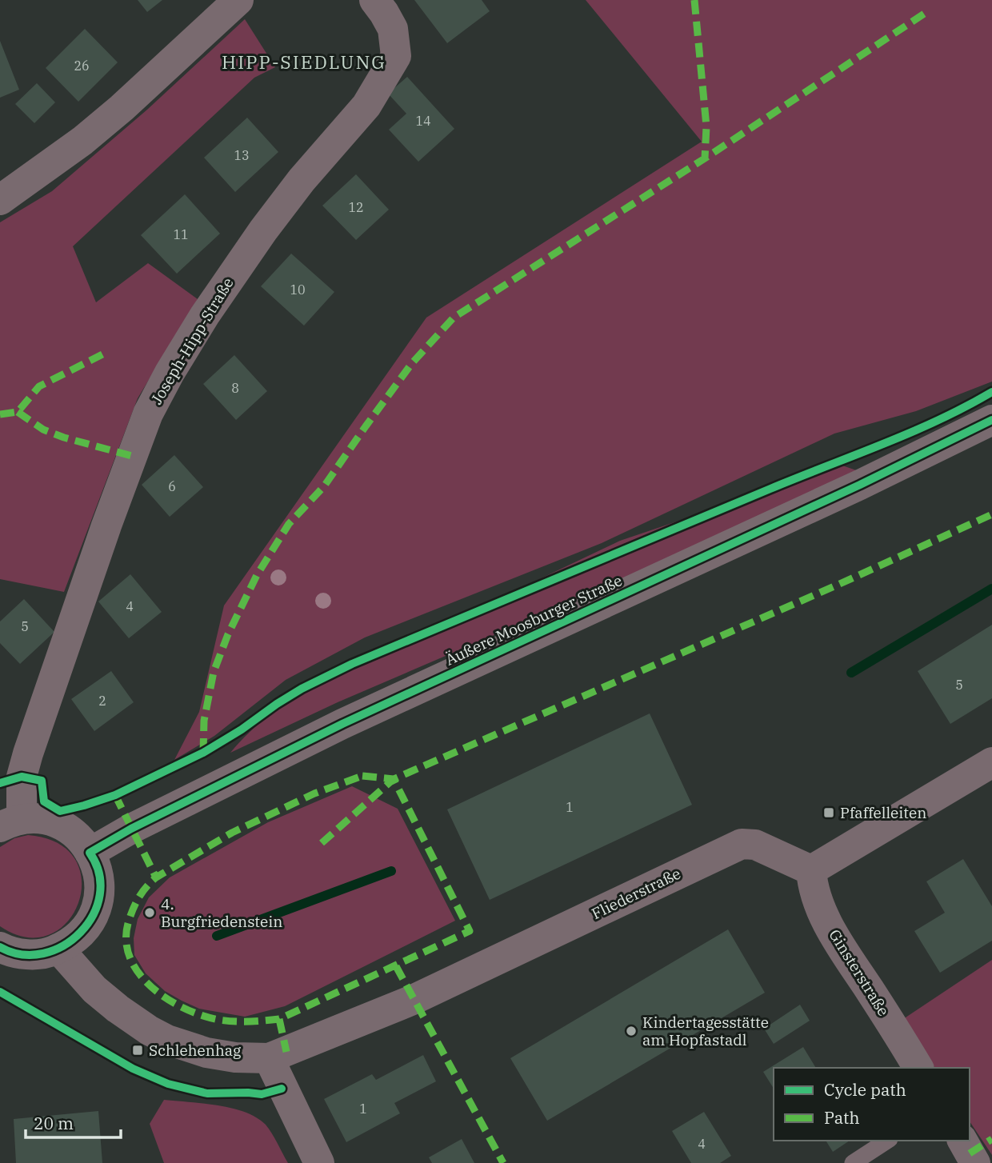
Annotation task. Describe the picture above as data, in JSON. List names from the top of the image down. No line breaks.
{"streets":{"street":["Joseph-Hipp-Straße","Äußere Moosburger Straße","Fliederstraße","Ginsterstraße"]},"crossings":[["Fliederstraße","Ginsterstraße"]],"districts":["HIPP-SIEDLUNG"],"places":{"transit":["Pfaffelleiten","Schlehenhag"],"other":["4. Burgfriedenstein","Kindertagesstätte am Hopfastadl"]},"house_numbers":["26","14","13","12","11","10","8","6","4","5","5","2","1","1","4"],"legend":["Cycle path","Path"],"scale_bar":"20 m"}
